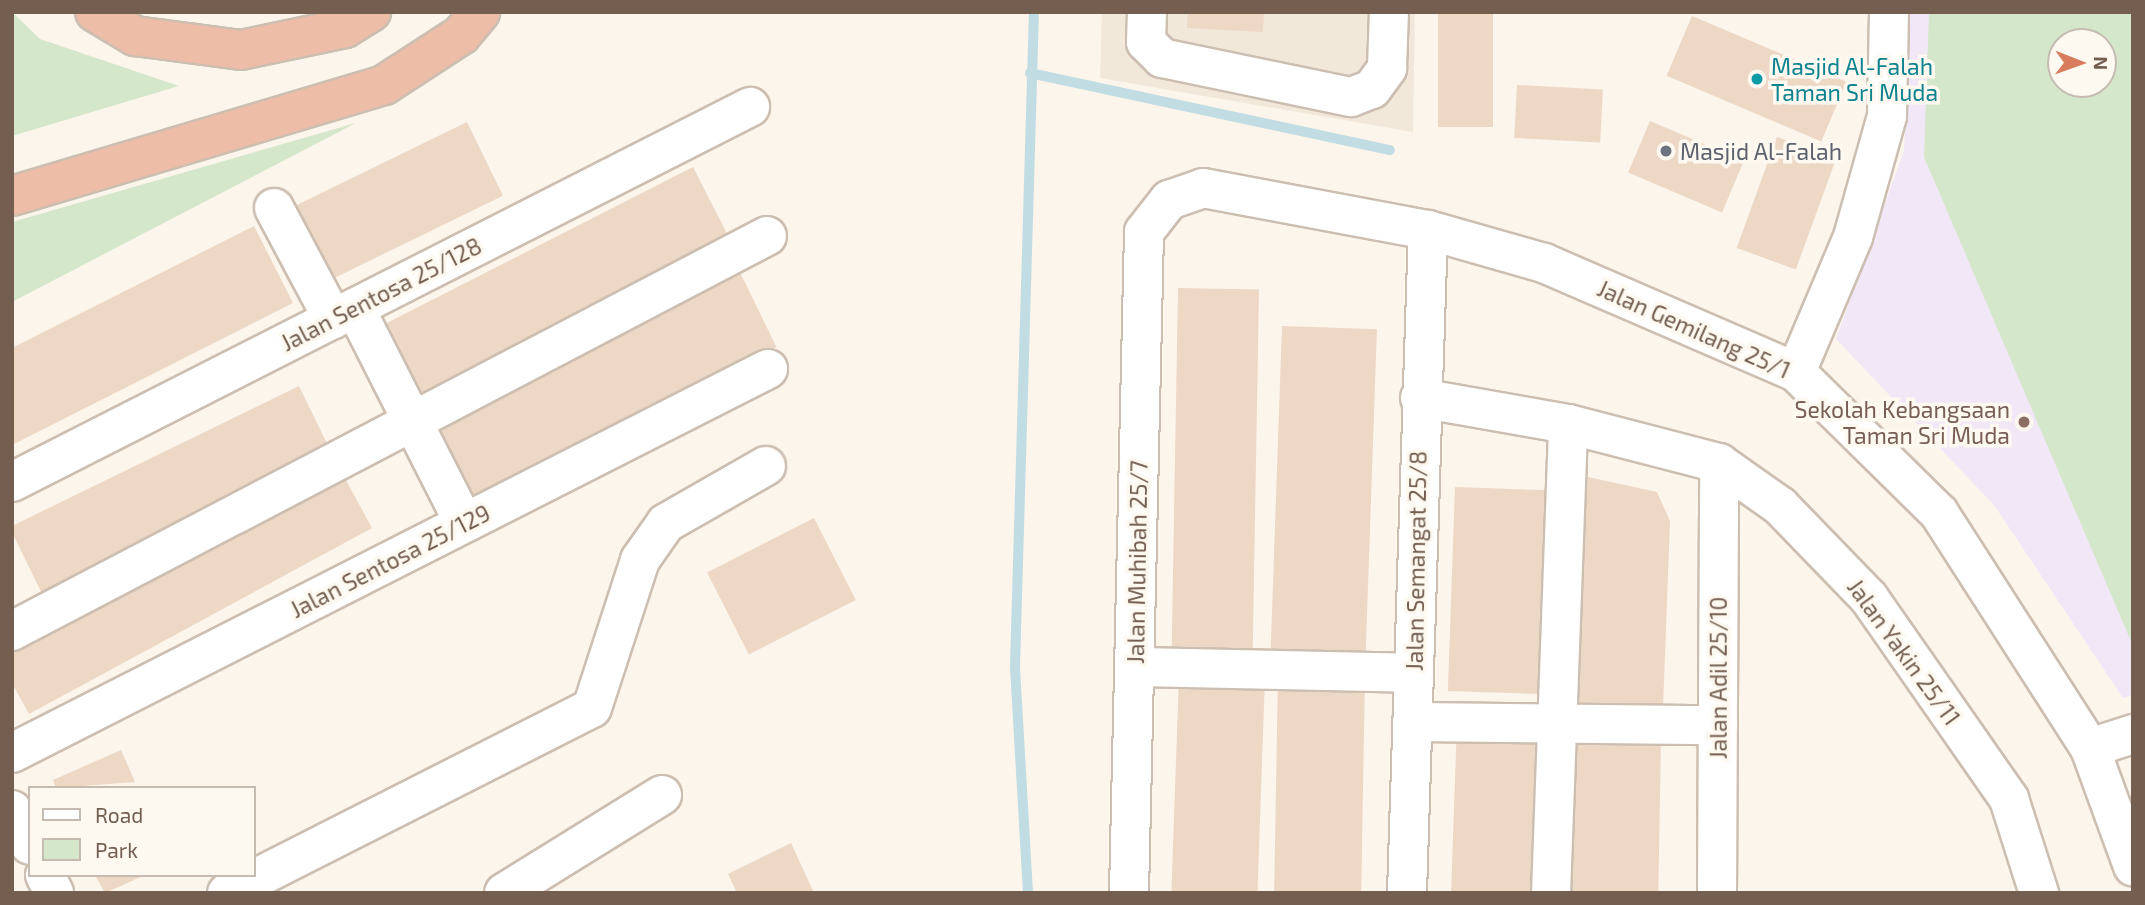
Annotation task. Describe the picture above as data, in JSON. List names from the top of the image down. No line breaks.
{"streets":{"street":["Jalan Sentosa 25/128","Jalan Gemilang 25/1","Jalan Sentosa 25/129","Jalan Semangat 25/8","Jalan Muhibah 25/7","Jalan Yakin 25/11","Jalan Adil 25/10"]},"crossings":[["Jalan Gemilang 25/1","Jalan Semangat 25/8"],["Jalan Gemilang 25/1","Jalan Muhibah 25/7"],["Jalan Semangat 25/8","Jalan Yakin 25/11"],["Jalan Yakin 25/11","Jalan Adil 25/10"]],"places":["Masjid Al-Falah Taman Sri Muda","Masjid Al-Falah","Sekolah Kebangsaan Taman Sri Muda"],"legend":["Road","Park"],"north":"right"}
